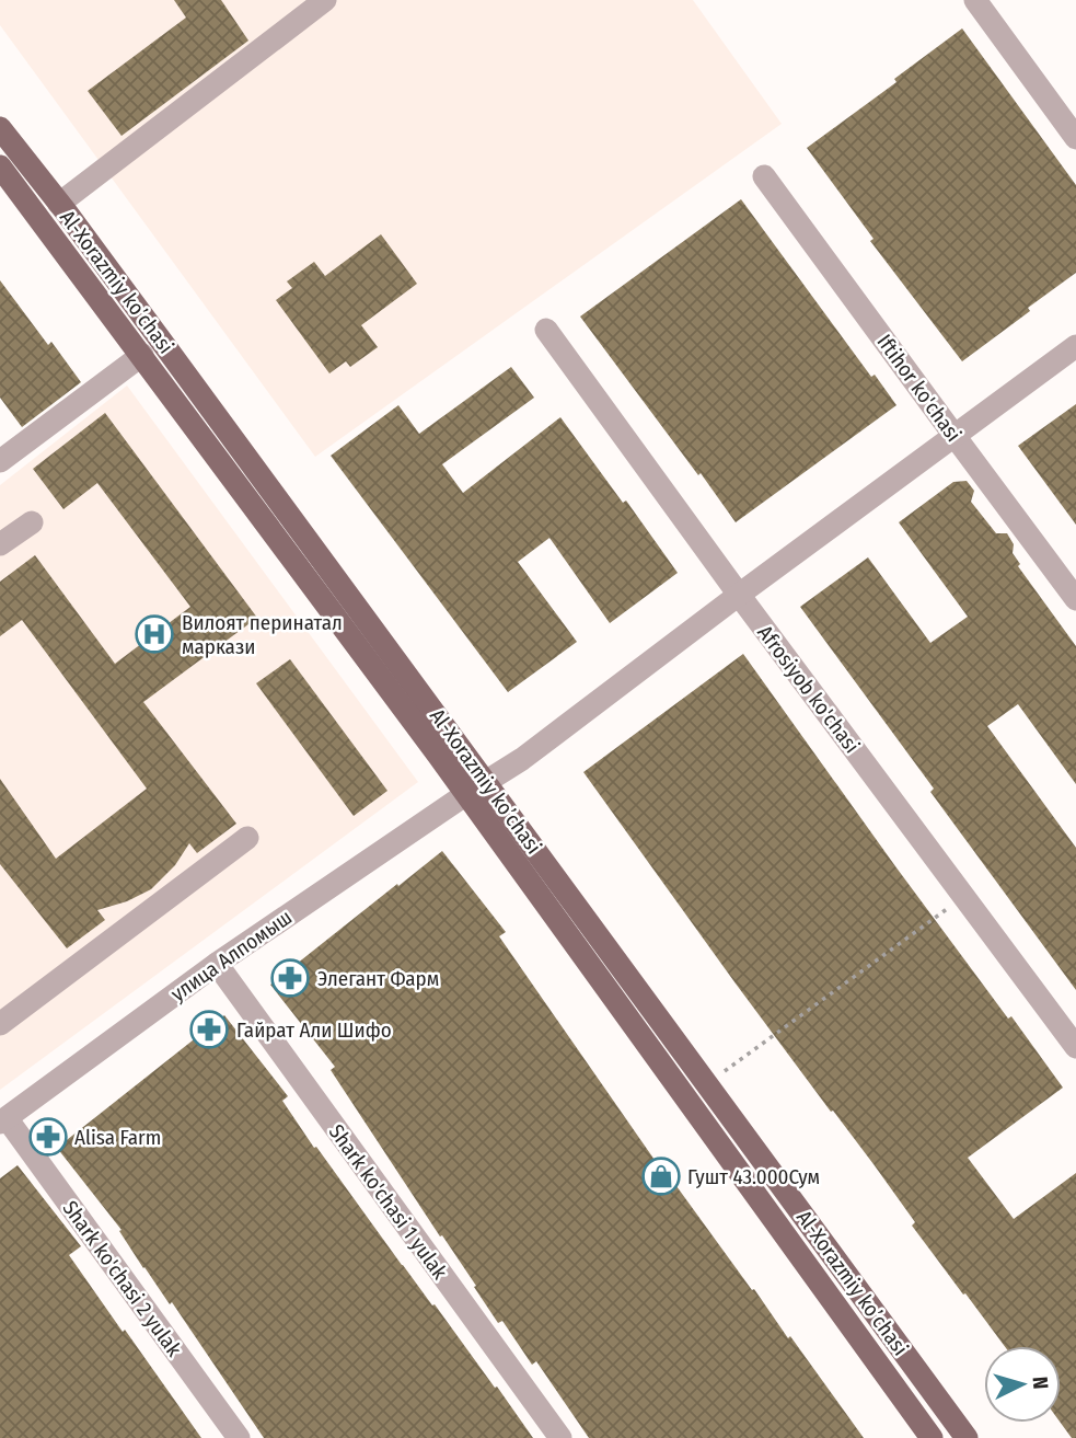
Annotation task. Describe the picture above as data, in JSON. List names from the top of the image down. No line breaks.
{"streets":{"main road":["Al-Xorazmiy ko’chasi"],"street":["Iftihor ko'chasi","Afrosiyob ko'chasi","улица Алпомыш","Shark ko'chasi 1 yulak","Shark ko'chasi 2 yulak"]},"crossings":[["Al-Xorazmiy ko’chasi","улица Алпомыш"],["Iftihor ko'chasi","улица Алпомыш"],["Afrosiyob ko'chasi","улица Алпомыш"],["улица Алпомыш","Shark ko'chasi 1 yulak"],["улица Алпомыш","Shark ko'chasi 2 yulak"]],"places":{"hospital":["Вилоят перинатал маркази"],"pharmacy":["Элегант Фарм","Гайрат Али Шифо","Alisa Farm"],"shop":["Гушт 43.000Сум"]},"north":"right"}
